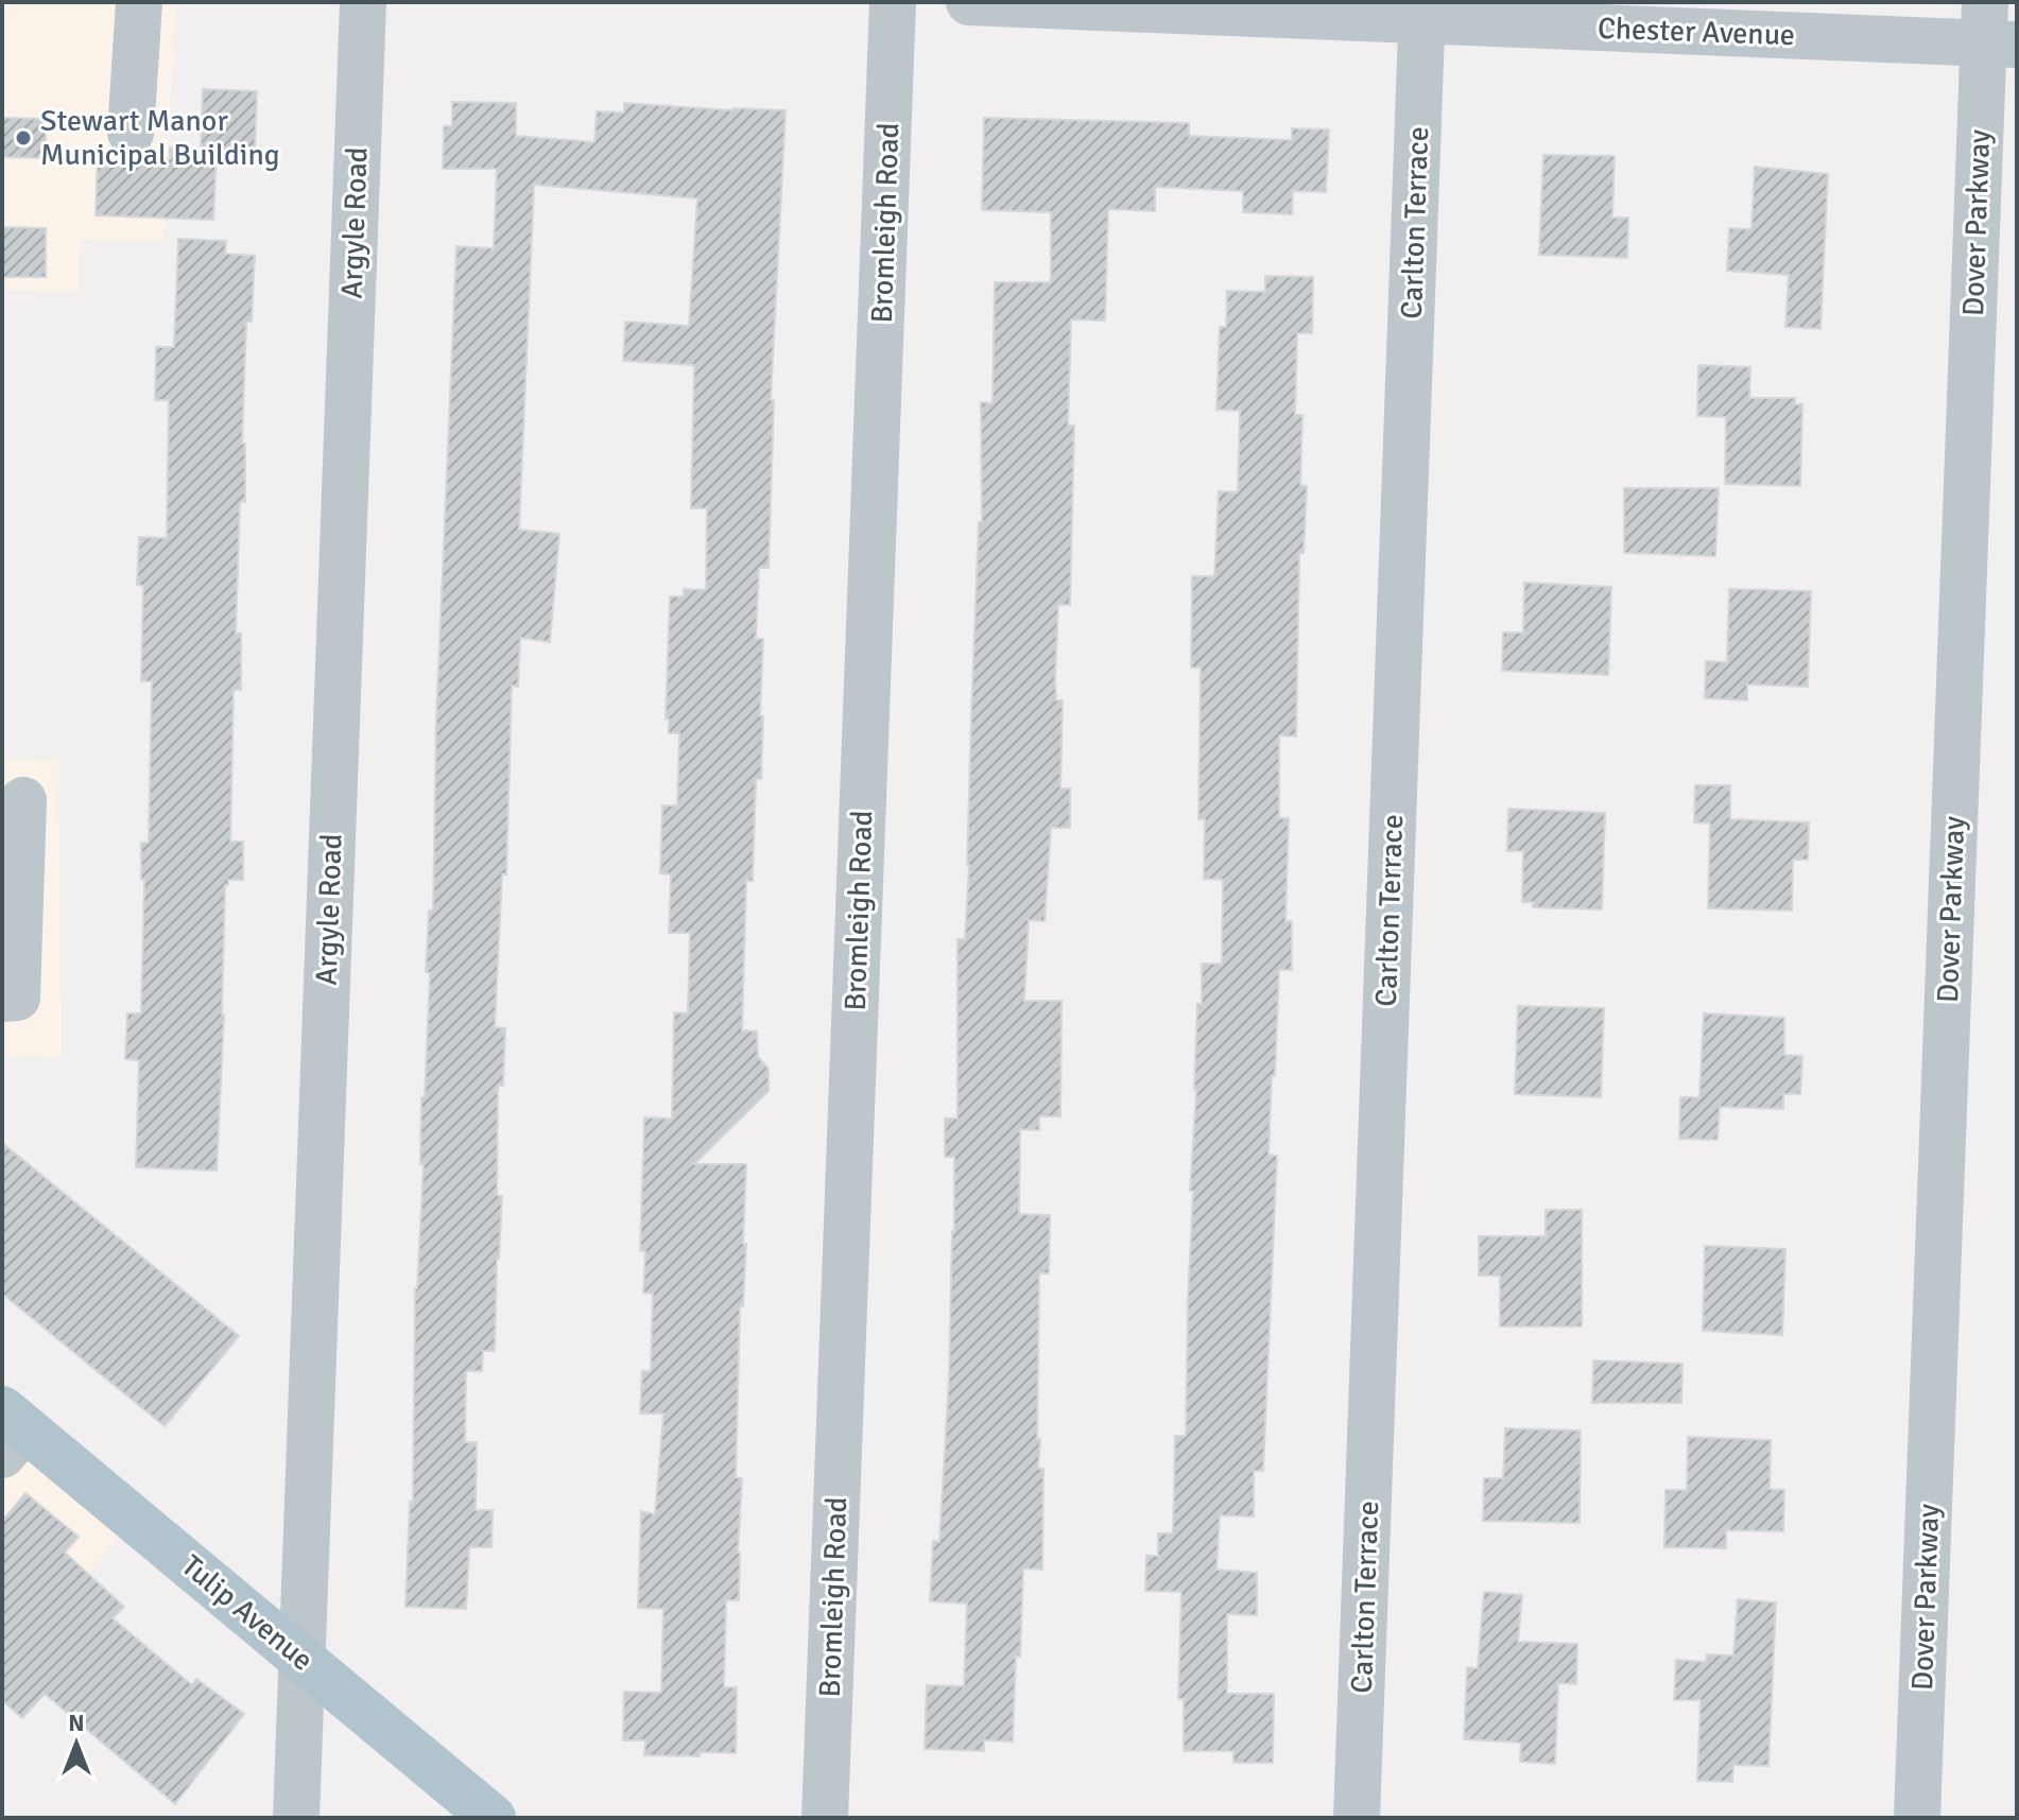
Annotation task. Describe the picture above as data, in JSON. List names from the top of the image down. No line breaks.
{"streets":{"main road":["Tulip Avenue"],"street":["Chester Avenue","Argyle Road","Bromleigh Road","Carlton Terrace","Dover Parkway"]},"crossings":[["Chester Avenue","Carlton Terrace"],["Chester Avenue","Dover Parkway"],["Argyle Road","Tulip Avenue"]],"places":["Stewart Manor Municipal Building"],"north":"top"}
